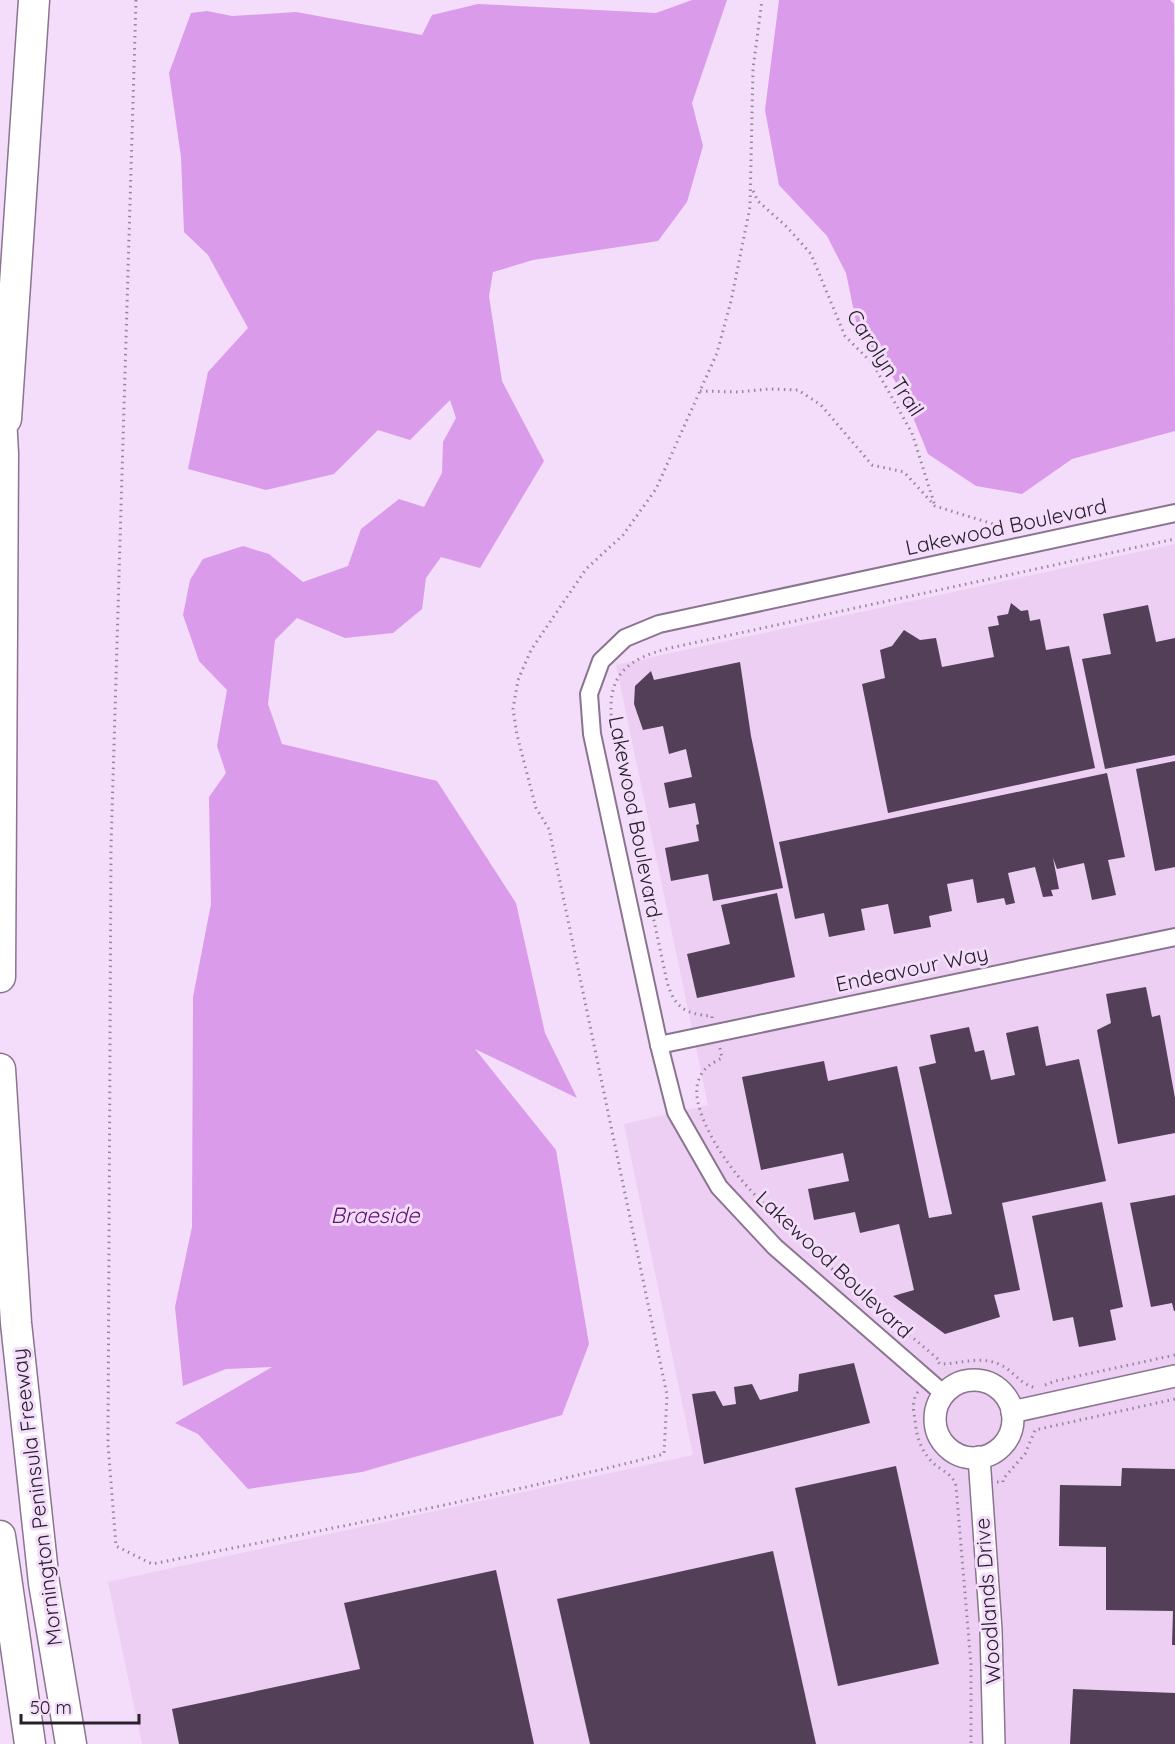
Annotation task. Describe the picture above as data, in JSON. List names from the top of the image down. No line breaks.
{"streets":{"highway":["Mornington Peninsula Freeway"],"street":["Lakewood Boulevard","Endeavour Way","Woodlands Drive"],"path":["Carolyn Trail"]},"crossings":[["Lakewood Boulevard","Endeavour Way"],["Lakewood Boulevard","Woodlands Drive"]],"water":["Braeside"],"scale_bar":"50 m"}
